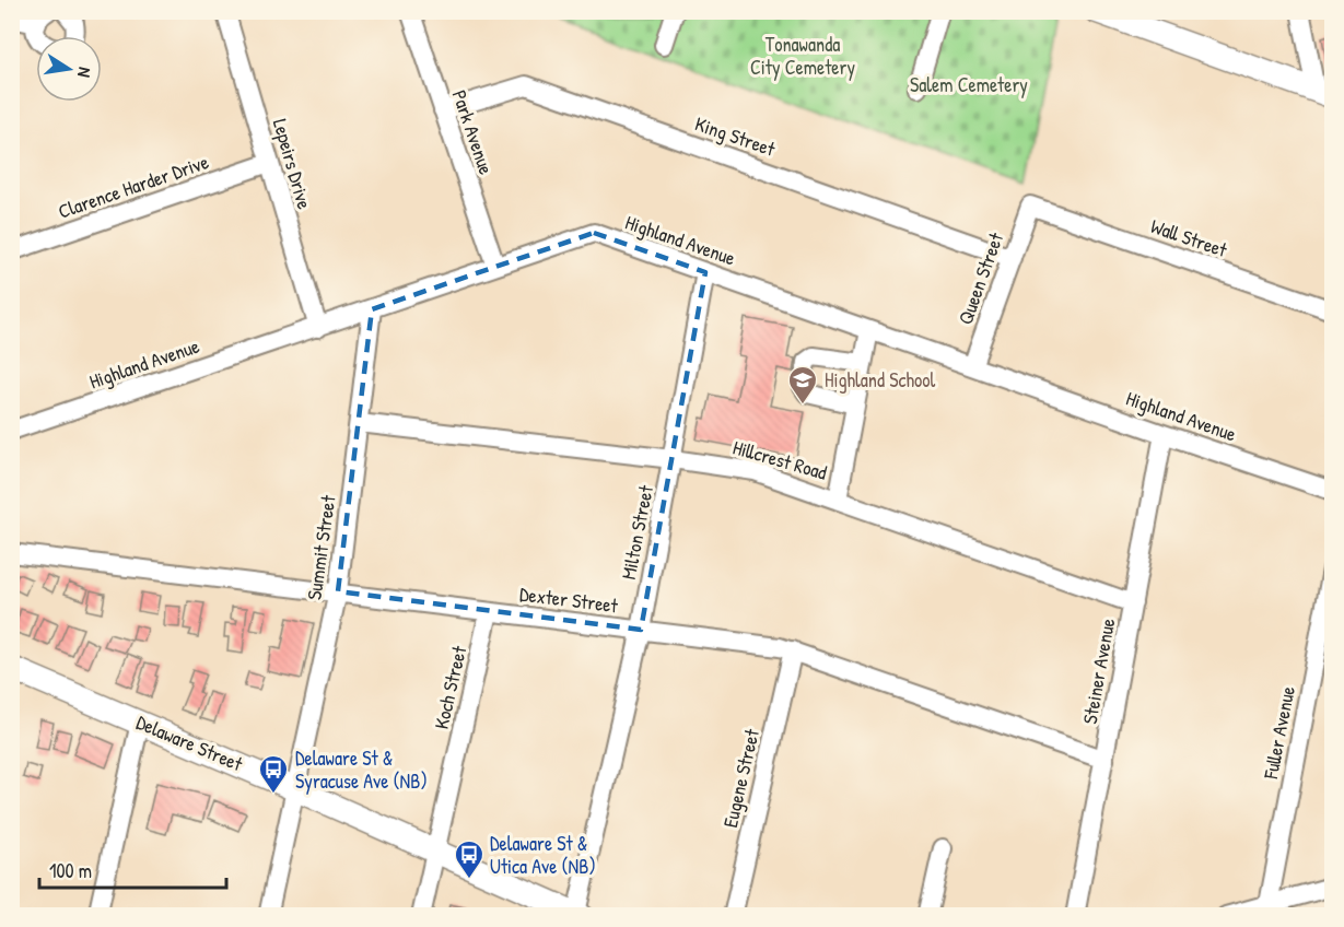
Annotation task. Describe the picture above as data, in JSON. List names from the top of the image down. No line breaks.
{"streets":{"main road":["Delaware Street"],"street":["Park Avenue","King Street","Lepeirs Drive","Clarence Harder Drive","Wall Street","Highland Avenue","Queen Street","Hillcrest Road","Milton Street","Summit Street","Dexter Street","Steiner Avenue","Koch Street","Fuller Avenue","Eugene Street"]},"crossings":[["Park Avenue","King Street"],["Park Avenue","Highland Avenue"],["King Street","Queen Street"],["Lepeirs Drive","Clarence Harder Drive"],["Lepeirs Drive","Highland Avenue"],["Wall Street","Queen Street"],["Highland Avenue","Queen Street"],["Highland Avenue","Milton Street"],["Highland Avenue","Summit Street"],["Highland Avenue","Steiner Avenue"],["Hillcrest Road","Milton Street"],["Hillcrest Road","Summit Street"],["Hillcrest Road","Steiner Avenue"],["Milton Street","Dexter Street"],["Milton Street","Delaware Street"],["Summit Street","Dexter Street"],["Summit Street","Delaware Street"],["Dexter Street","Steiner Avenue"],["Dexter Street","Koch Street"],["Dexter Street","Eugene Street"],["Koch Street","Delaware Street"]],"parks":["Tonawanda City Cemetery","Salem Cemetery"],"places":{"school or university":["Highland School"],"bus stop":["Delaware St & Syracuse Ave (NB)","Delaware St & Utica Ave (NB)"]},"scale_bar":"100 m","north":"right"}
